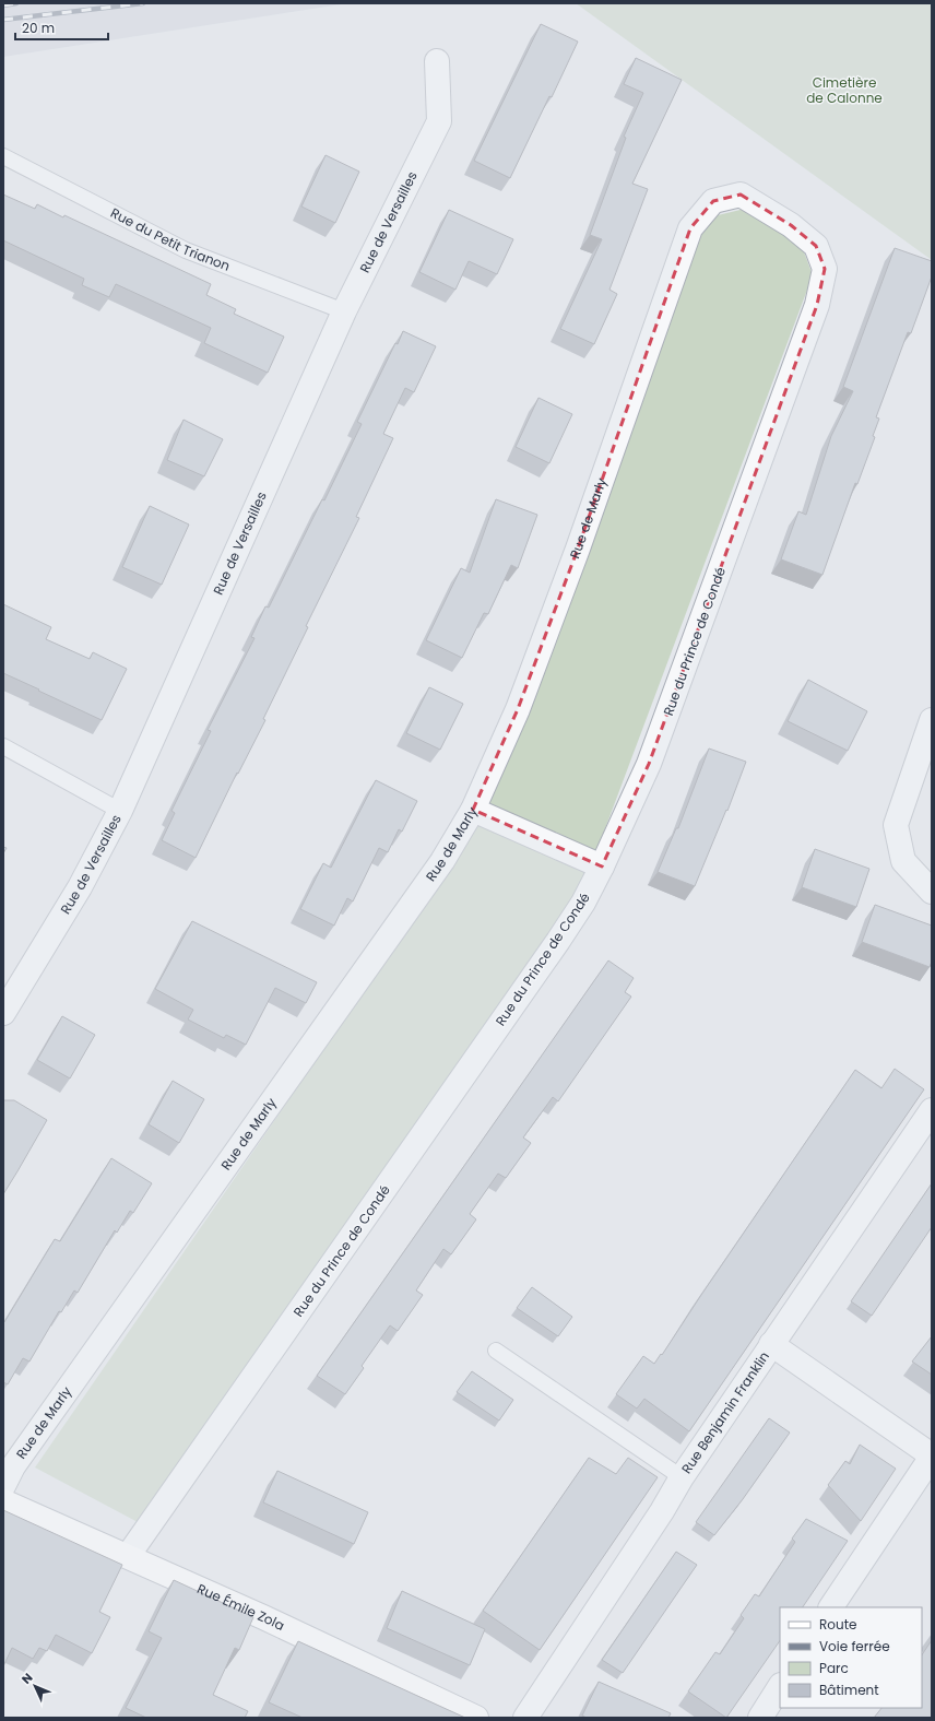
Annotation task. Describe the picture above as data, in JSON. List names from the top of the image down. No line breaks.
{"streets":{"street":["Rue de Versailles","Rue de Marly","Rue du Prince de Condé","Rue Benjamin Franklin","Rue Émile Zola"],"lane":["Rue du Petit Trianon"]},"crossings":[["Rue de Versailles","Rue du Petit Trianon"],["Rue de Marly","Rue du Prince de Condé"],["Rue du Prince de Condé","Rue Émile Zola"]],"parks":["Cimetière de Calonne"],"legend":["Route","Voie ferrée","Parc","Bâtiment"],"scale_bar":"20 m","north":"top left"}
